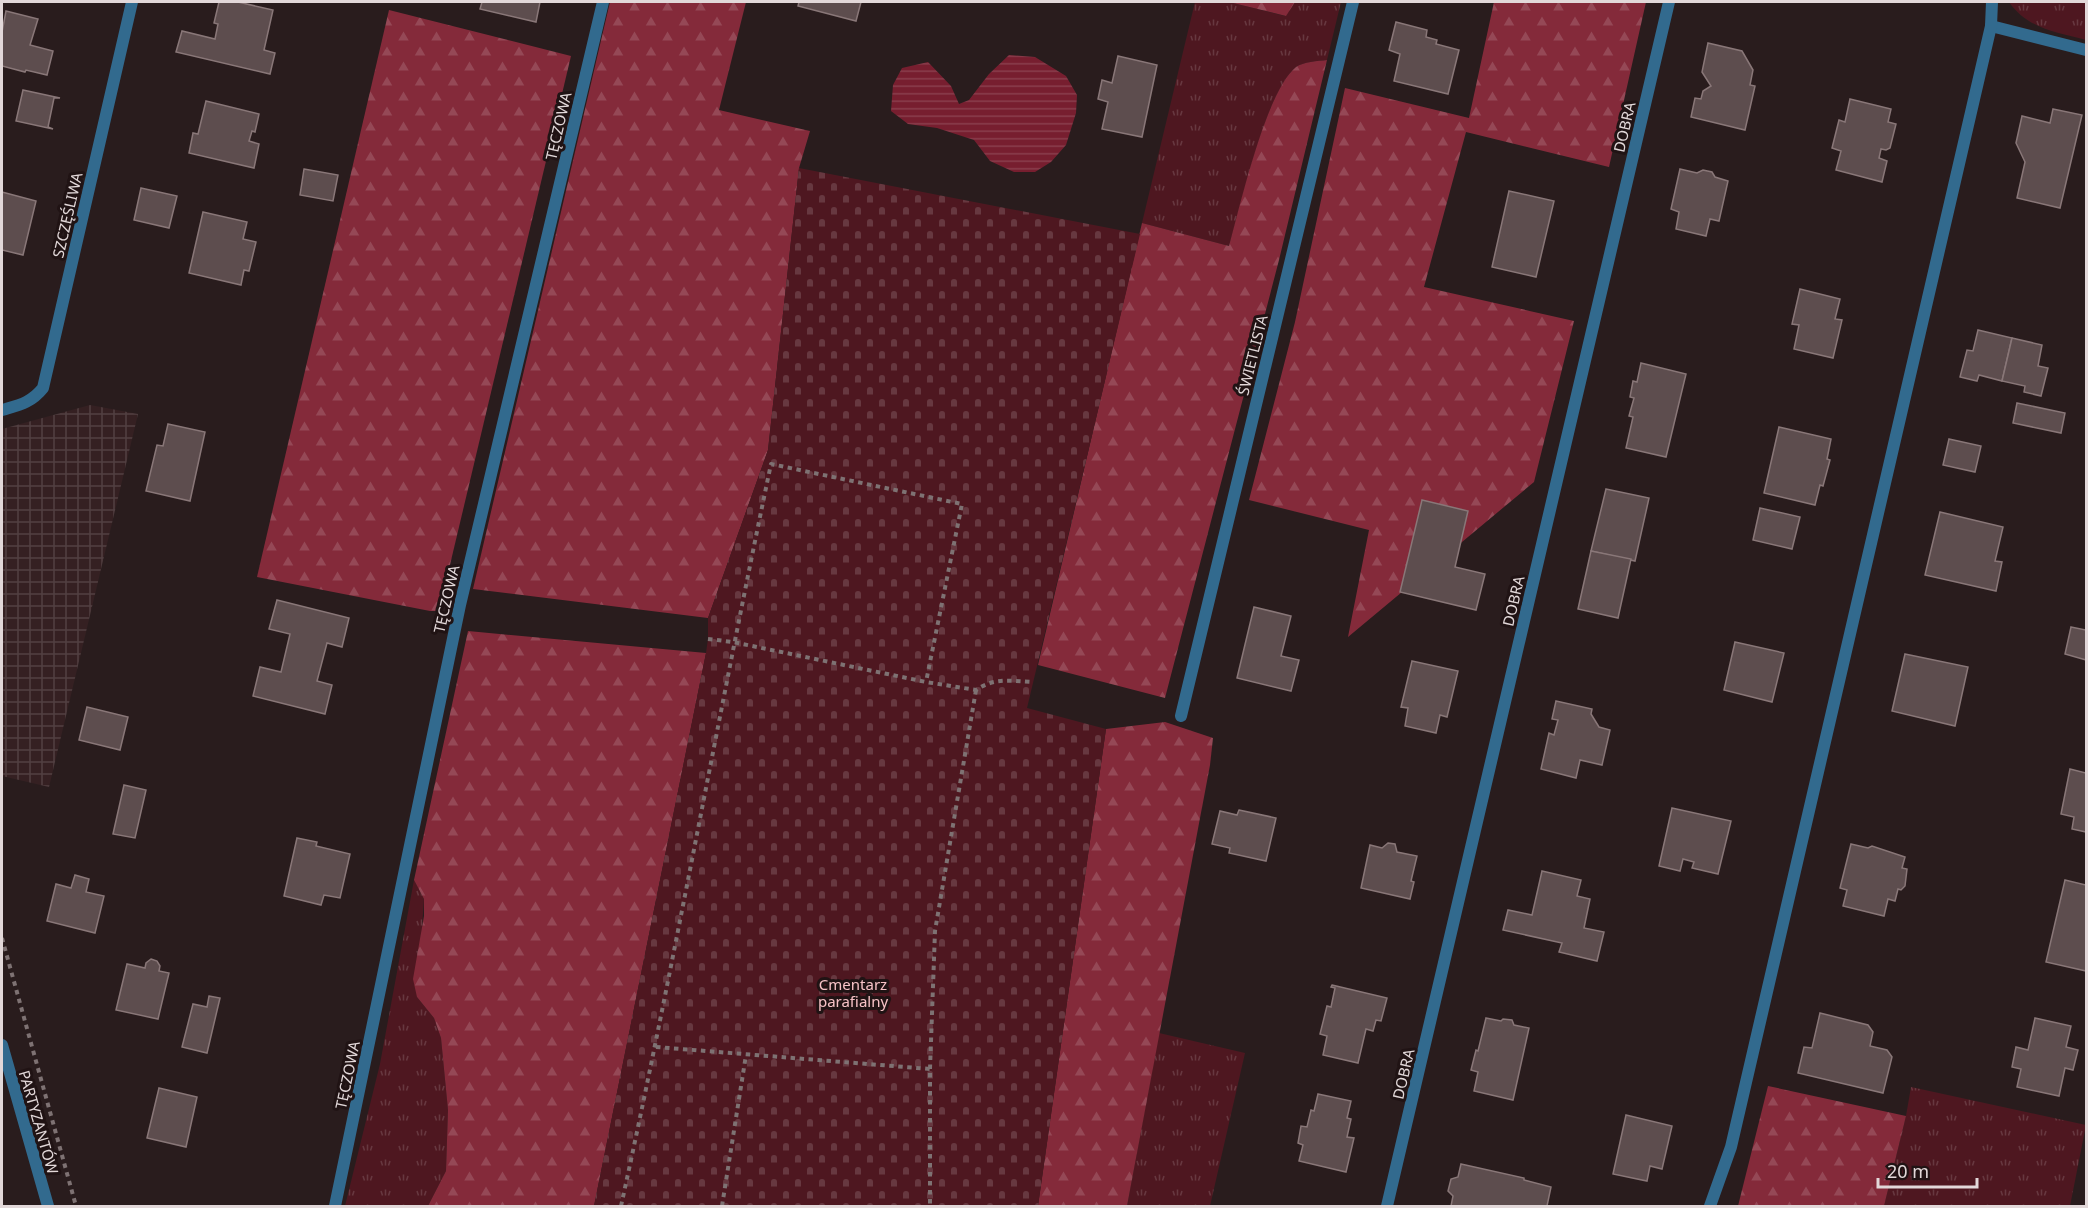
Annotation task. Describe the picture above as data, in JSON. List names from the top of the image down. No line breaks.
{"streets":{"street":["TĘCZOWA","DOBRA","SZCZĘŚLIWA","ŚWIETLISTA","PARTYZANTÓW"]},"parks":["Cmentarz parafialny"],"scale_bar":"20 m"}
